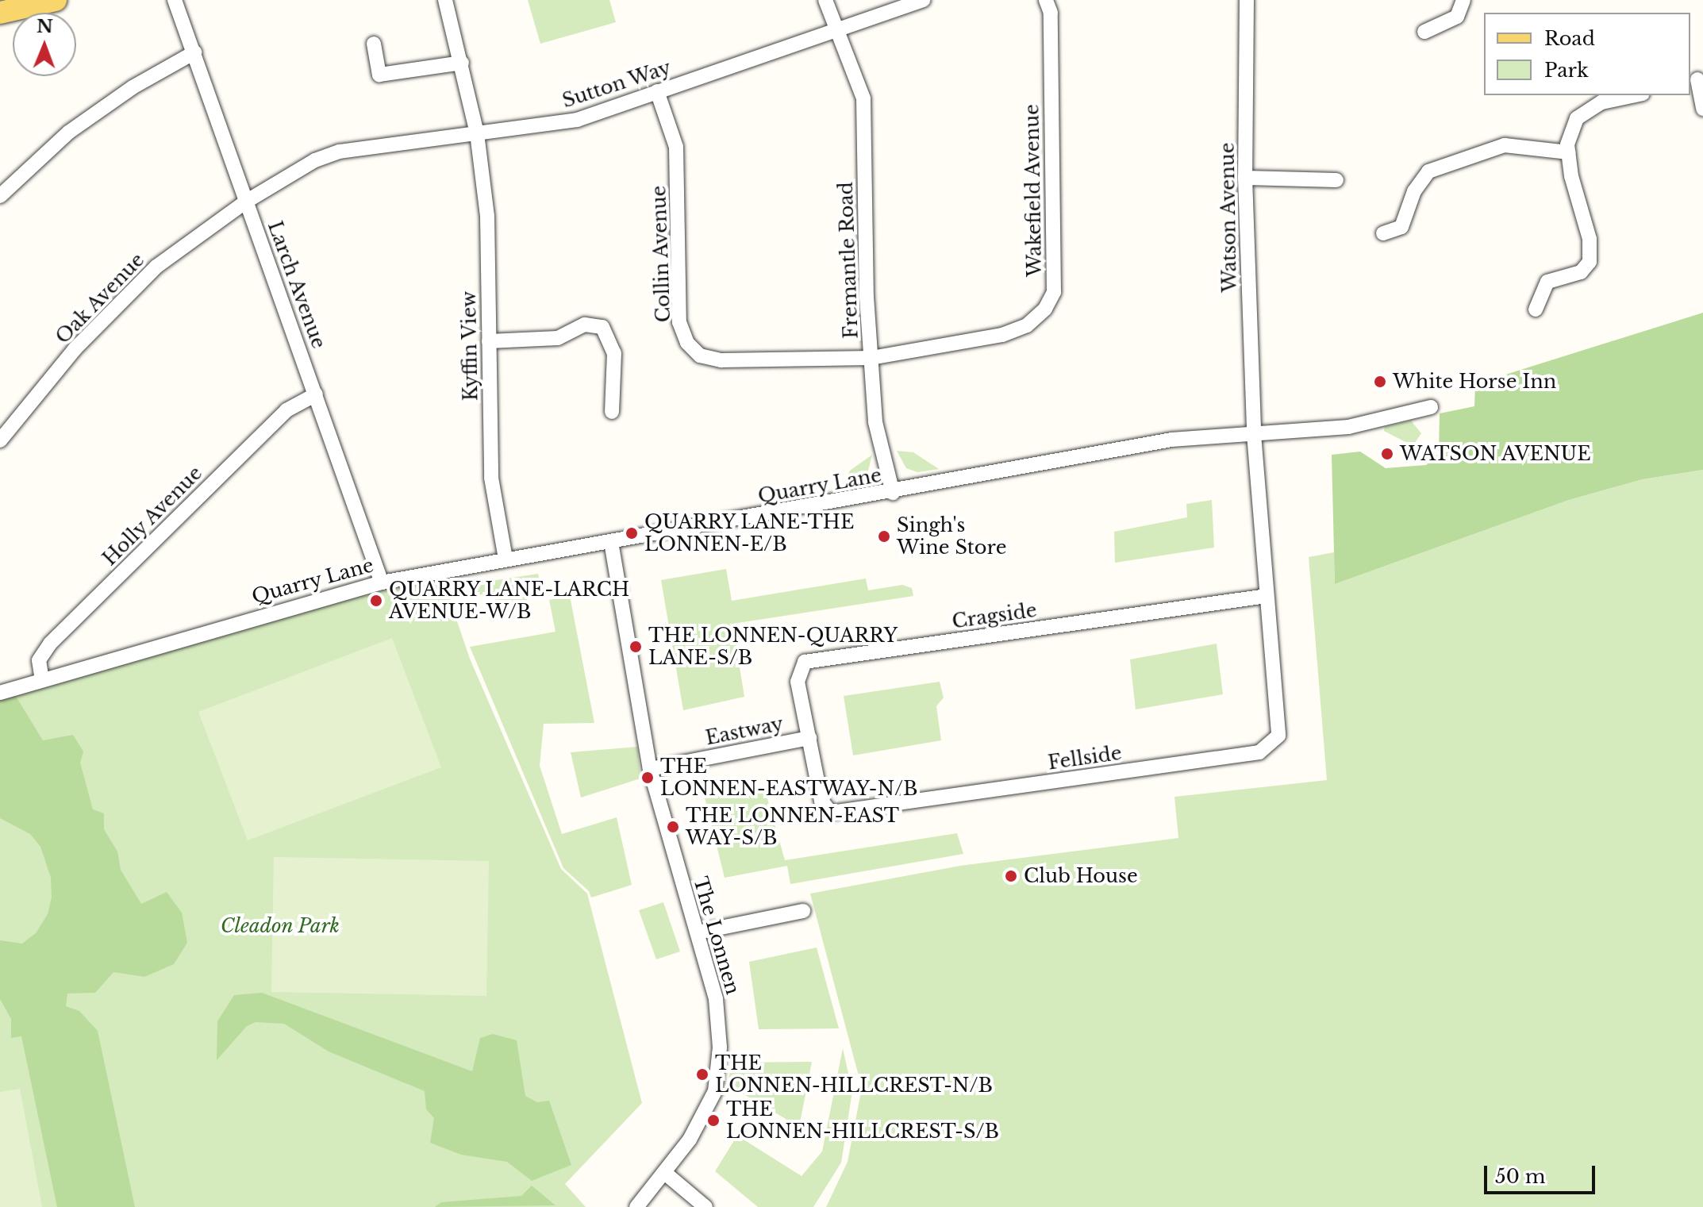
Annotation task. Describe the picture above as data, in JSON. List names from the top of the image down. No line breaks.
{"streets":{"street":["Sutton Way","Wakefield Avenue","Watson Avenue","Collin Avenue","Fremantle Road","Larch Avenue","Oak Avenue","Kyffin View","Quarry Lane","Holly Avenue","Cragside","Eastway","Fellside","The Lonnen"]},"crossings":[["Sutton Way","Collin Avenue"],["Sutton Way","Fremantle Road"],["Sutton Way","Larch Avenue"],["Sutton Way","Oak Avenue"],["Sutton Way","Kyffin View"],["Wakefield Avenue","Collin Avenue"],["Wakefield Avenue","Fremantle Road"],["Watson Avenue","Quarry Lane"],["Watson Avenue","Cragside"],["Watson Avenue","Fellside"],["Collin Avenue","Fremantle Road"],["Fremantle Road","Quarry Lane"],["Larch Avenue","Oak Avenue"],["Larch Avenue","Quarry Lane"],["Larch Avenue","Holly Avenue"],["Kyffin View","Quarry Lane"],["Quarry Lane","Holly Avenue"],["Quarry Lane","The Lonnen"],["Cragside","Eastway"],["Cragside","Fellside"],["Eastway","Fellside"],["Eastway","The Lonnen"]],"parks":["Cleadon Park"],"places":["White Horse Inn","WATSON AVENUE","QUARRY LANE-THE LONNEN-E/B","Singh's Wine Store","QUARRY LANE-LARCH AVENUE-W/B","THE LONNEN-QUARRY LANE-S/B","THE LONNEN-EASTWAY-N/B","THE LONNEN-EAST WAY-S/B","Club House","THE LONNEN-HILLCREST-N/B","THE LONNEN-HILLCREST-S/B"],"legend":["Road","Park"],"scale_bar":"50 m","north":"top"}
